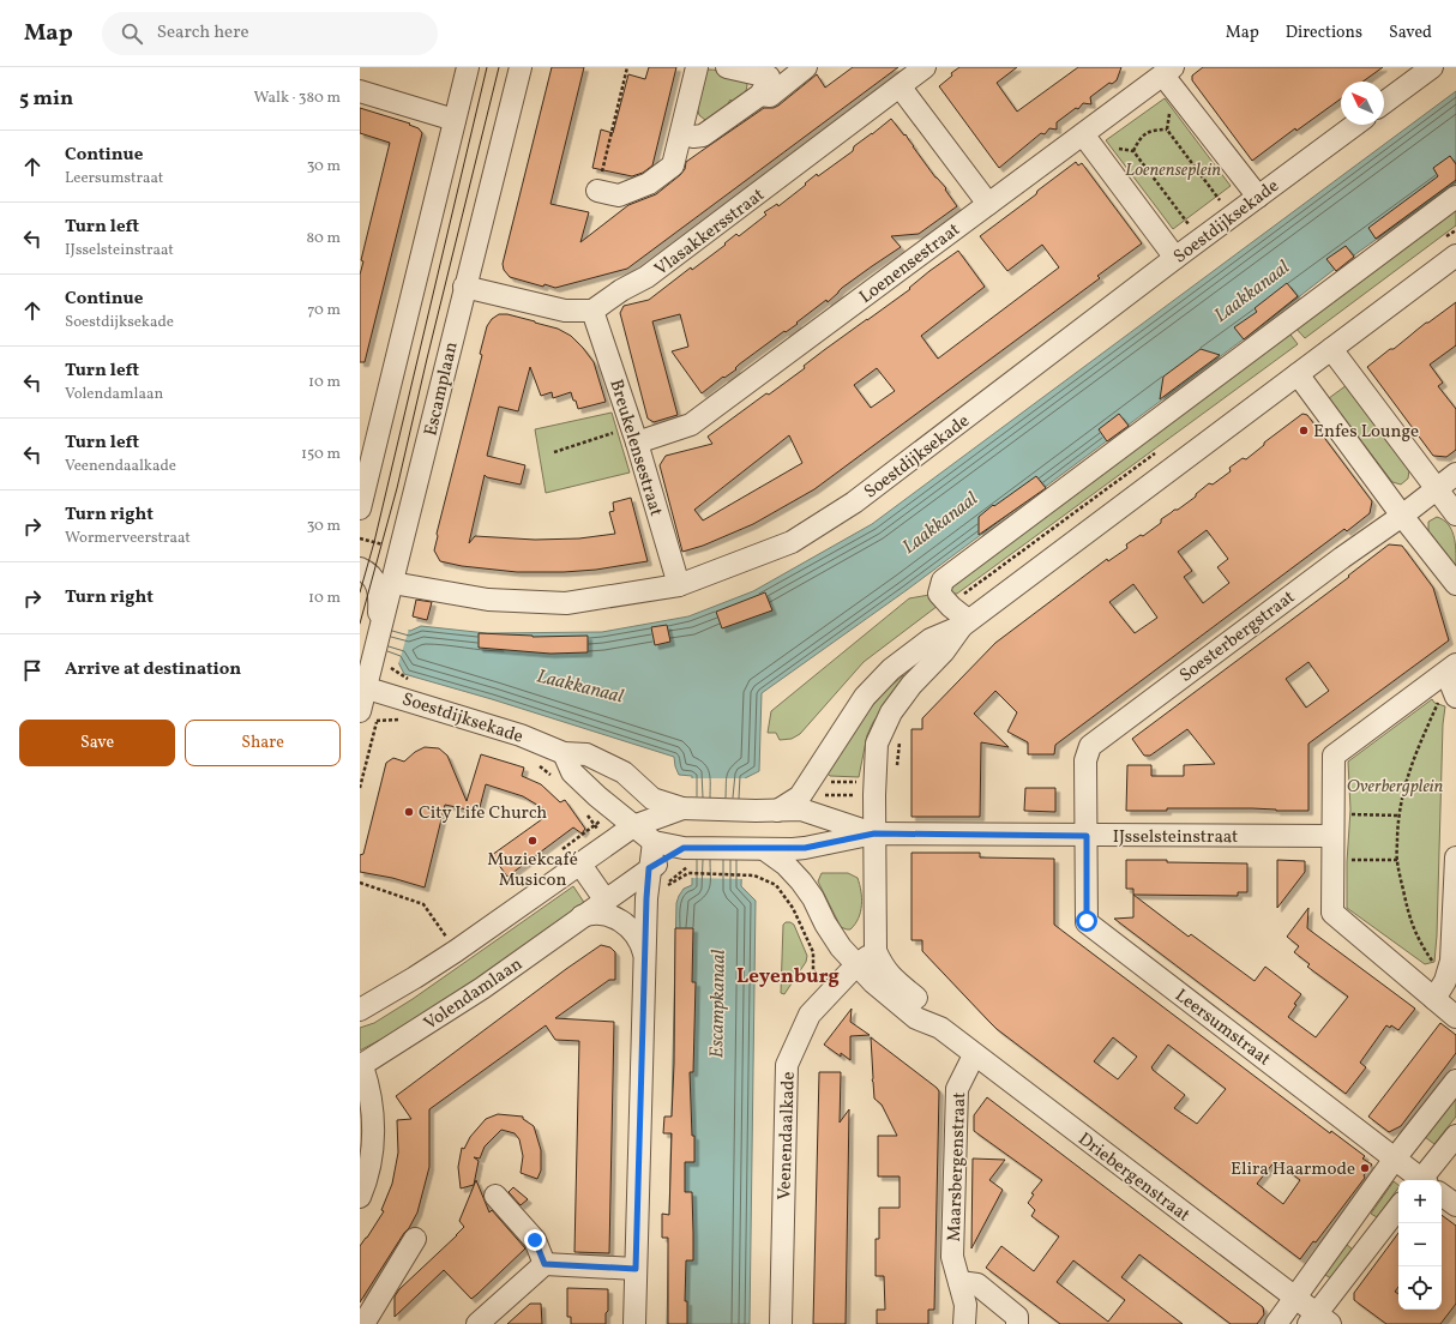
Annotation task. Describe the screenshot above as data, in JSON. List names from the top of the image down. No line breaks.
{"streets":{"street":["Soestdijksekade","Vlasakkersstraat","Loenensestraat","Escamplaan","Breukelensestraat","Soesterbergstraat","IJsselsteinstraat","Volendamlaan","Leersumstraat","Veenendaalkade","Maarsbergenstraat","Driebergenstraat"]},"crossings":[["Soestdijksekade","Escamplaan"],["Soestdijksekade","Breukelensestraat"],["Soestdijksekade","IJsselsteinstraat"],["Soestdijksekade","Driebergenstraat"],["Vlasakkersstraat","Breukelensestraat"],["Loenensestraat","Breukelensestraat"],["Soesterbergstraat","IJsselsteinstraat"],["Soesterbergstraat","Leersumstraat"],["IJsselsteinstraat","Leersumstraat"],["IJsselsteinstraat","Driebergenstraat"],["Veenendaalkade","Driebergenstraat"],["Maarsbergenstraat","Driebergenstraat"]],"districts":["Leyenburg"],"water":["Laakkanaal","Escampkanaal"],"parks":["Loenenseplein","Overbergplein"],"places":["Enfes Lounge","City Life Church","Muziekcafé Musicon","Elira Haarmode"],"north":"top left","page":{"header":"Map","search":"Search here","nav":["Map","Directions","Saved"],"heading":["5 min","Walk · 380 m"],"list":[["Continue","Leersumstraat","30 m"],["Turn left","IJsselsteinstraat","80 m"],["Continue","Soestdijksekade","70 m"],["Turn left","Volendamlaan","10 m"],["Turn left","Veenendaalkade","150 m"],["Turn right","Wormerveerstraat","30 m"],["Turn right","10 m"],"Arrive at destination"],"buttons":["Save","Share"],"map_buttons":["+","−"]}}
